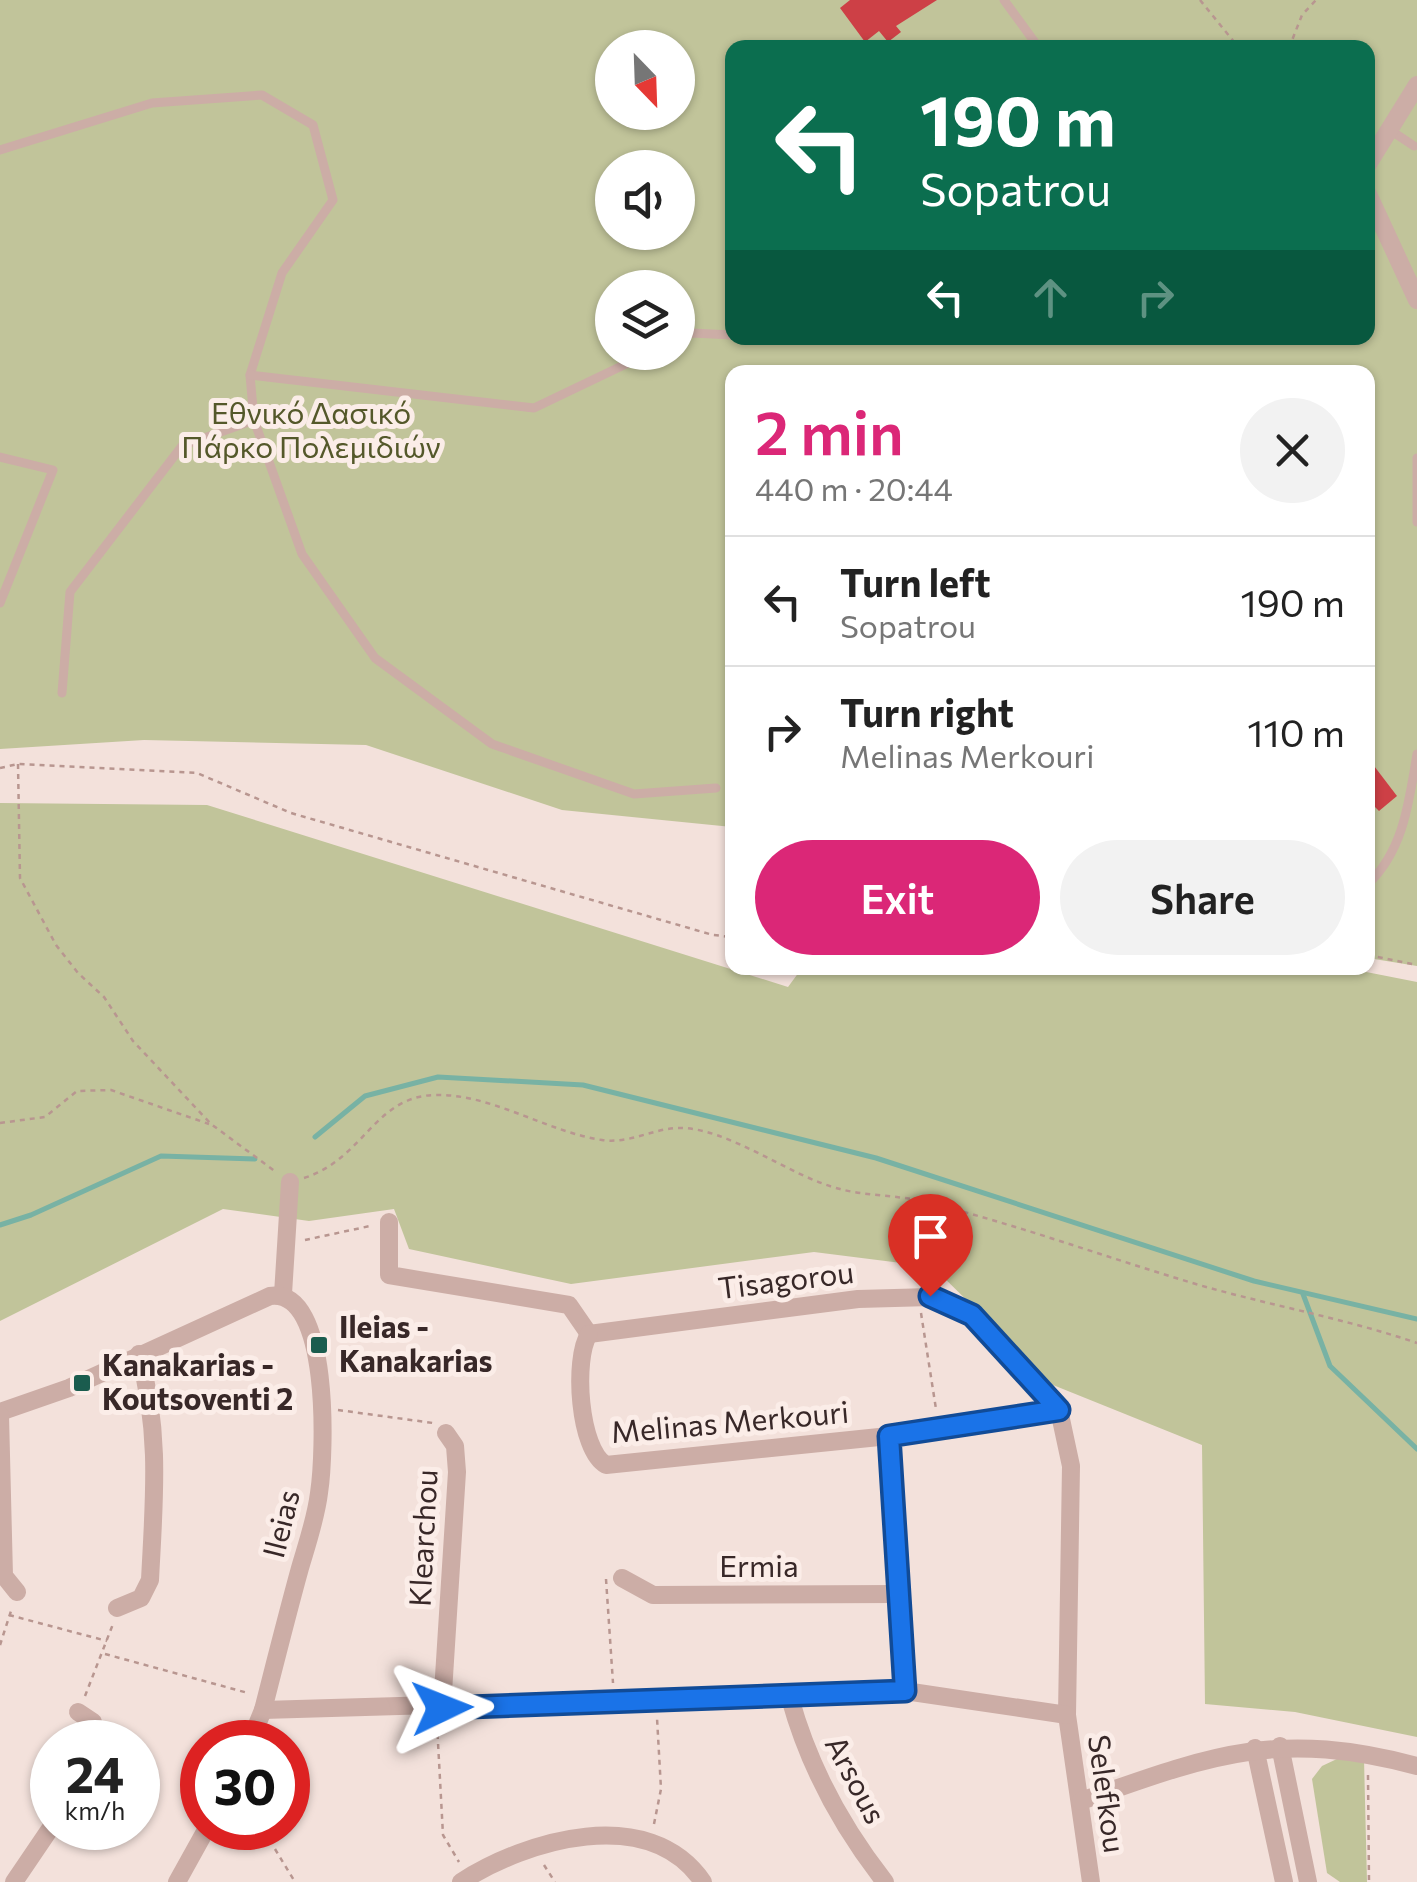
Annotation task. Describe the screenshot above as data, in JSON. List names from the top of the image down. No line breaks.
{"streets":{"street":["Tisagorou","Melinas Merkouri","Ileias","Klearchou","Ermia","Arsous","Selefkou"]},"crossings":[["Tisagorou","Melinas Merkouri"]],"parks":["Εθνικό Δασικό Πάρκο Πολεμιδιών"],"places":{"transit":["Ileias - Kanakarias","Kanakarias - Koutsoventi 2"]},"north":"bottom right","page":{"turn":["190 m","Sopatrou"],"heading":["2 min","440 m · 20:44"],"list":[{"name":"Turn left","note":"Sopatrou","value":"190 m"},{"name":"Turn right","note":"Melinas Merkouri","value":"110 m"}],"buttons":["Exit","Share"],"speed":"24 km/h","limit":"30"}}
